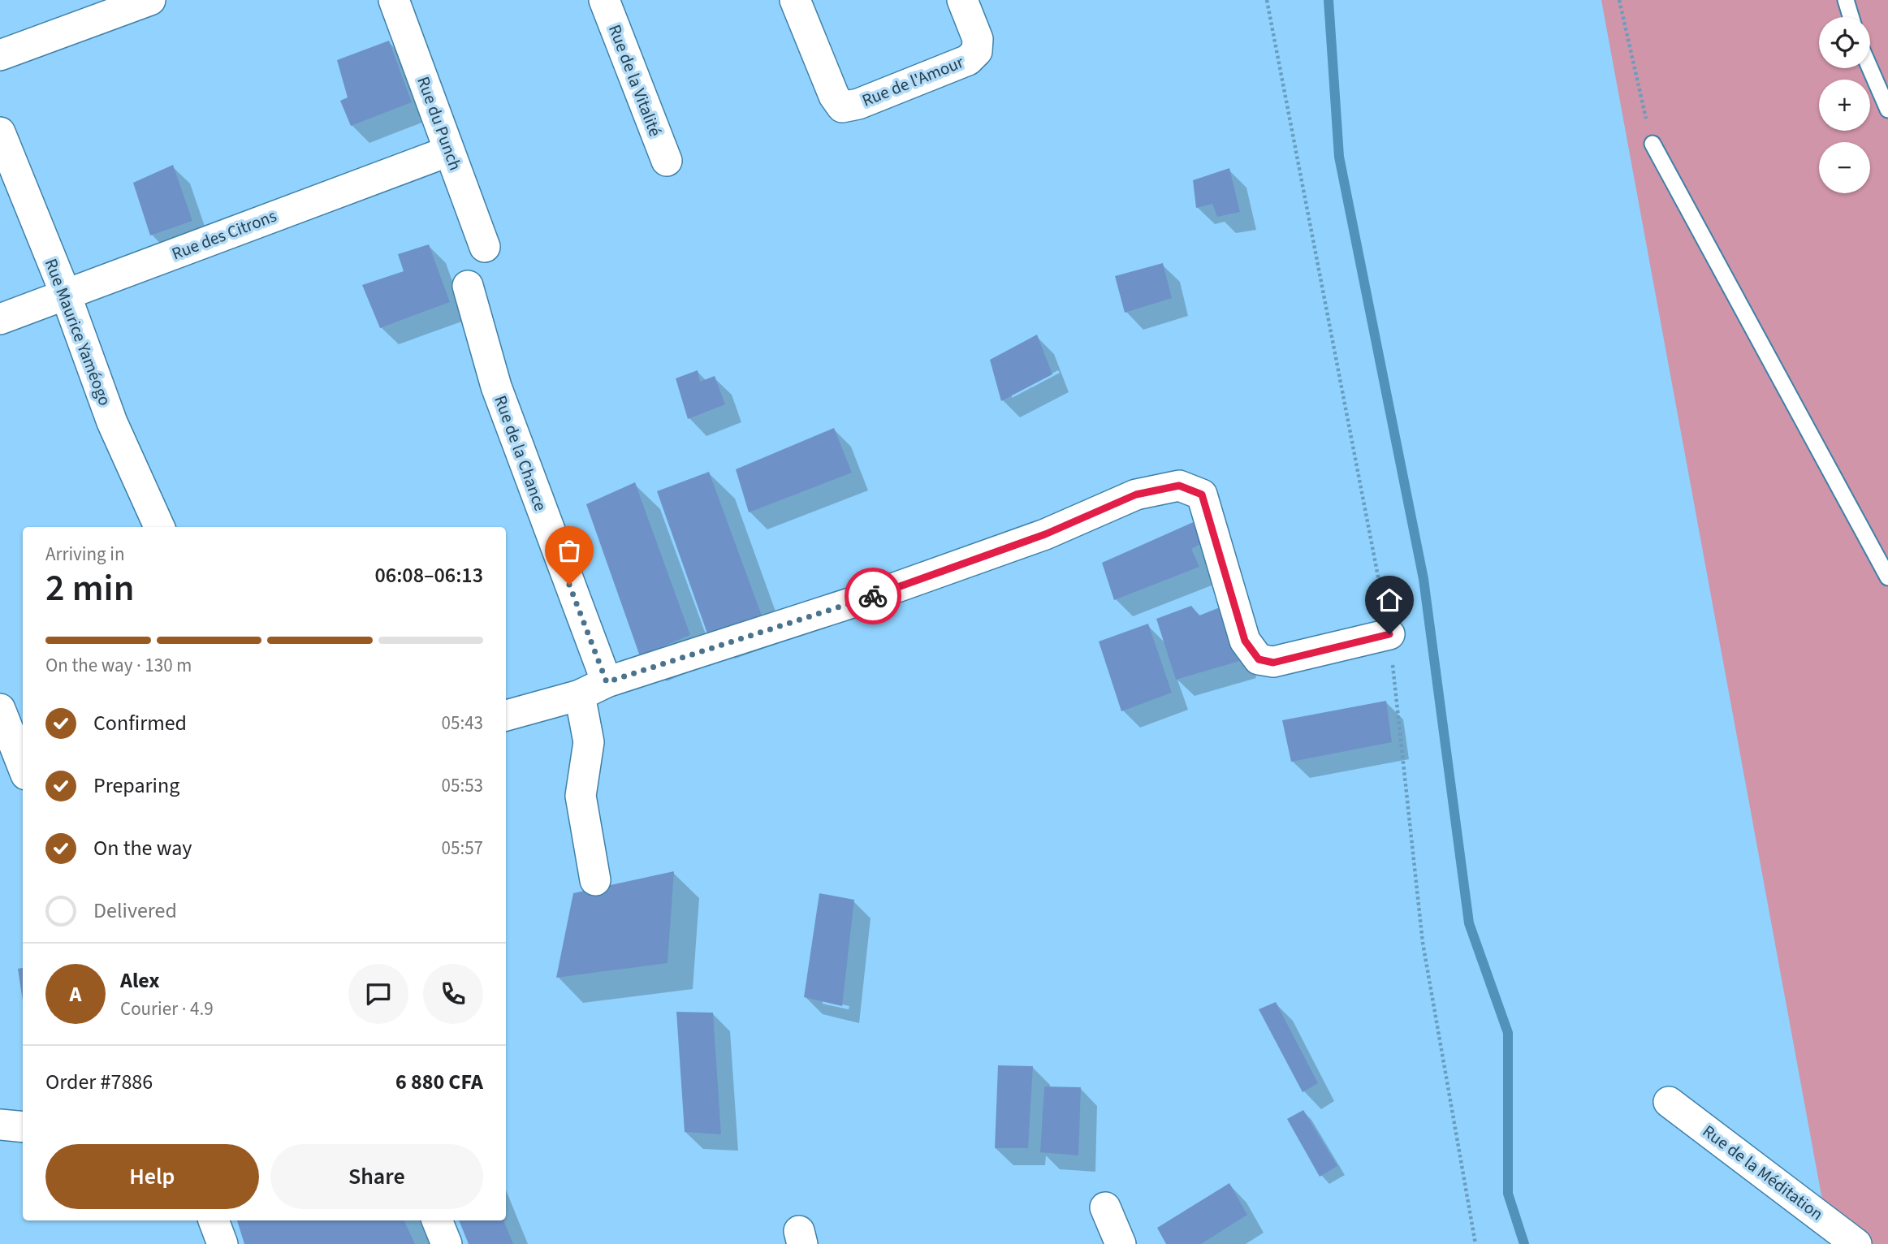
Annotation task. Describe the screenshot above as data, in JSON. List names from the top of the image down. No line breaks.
{"streets":{"street":["Rue de la Vitalité","Rue de l'Amour","Rue du Punch","Rue des Citrons","Rue Maurice Yaméogo","Rue de la Chance","Rue de la Méditation"]},"crossings":[["Rue du Punch","Rue des Citrons"],["Rue des Citrons","Rue Maurice Yaméogo"]],"page":{"map_buttons":["+","−"],"heading":["2 min","Arriving in","06:08–06:13"],"panel":["Alex","Courier · 4.9","Order #7886","6 880 CFA"],"bar":"On the way · 130 m","list":[["Confirmed","05:43"],["Preparing","05:53"],["On the way","05:57"],"Delivered"],"round":"A","buttons":["Help","Share"]}}
